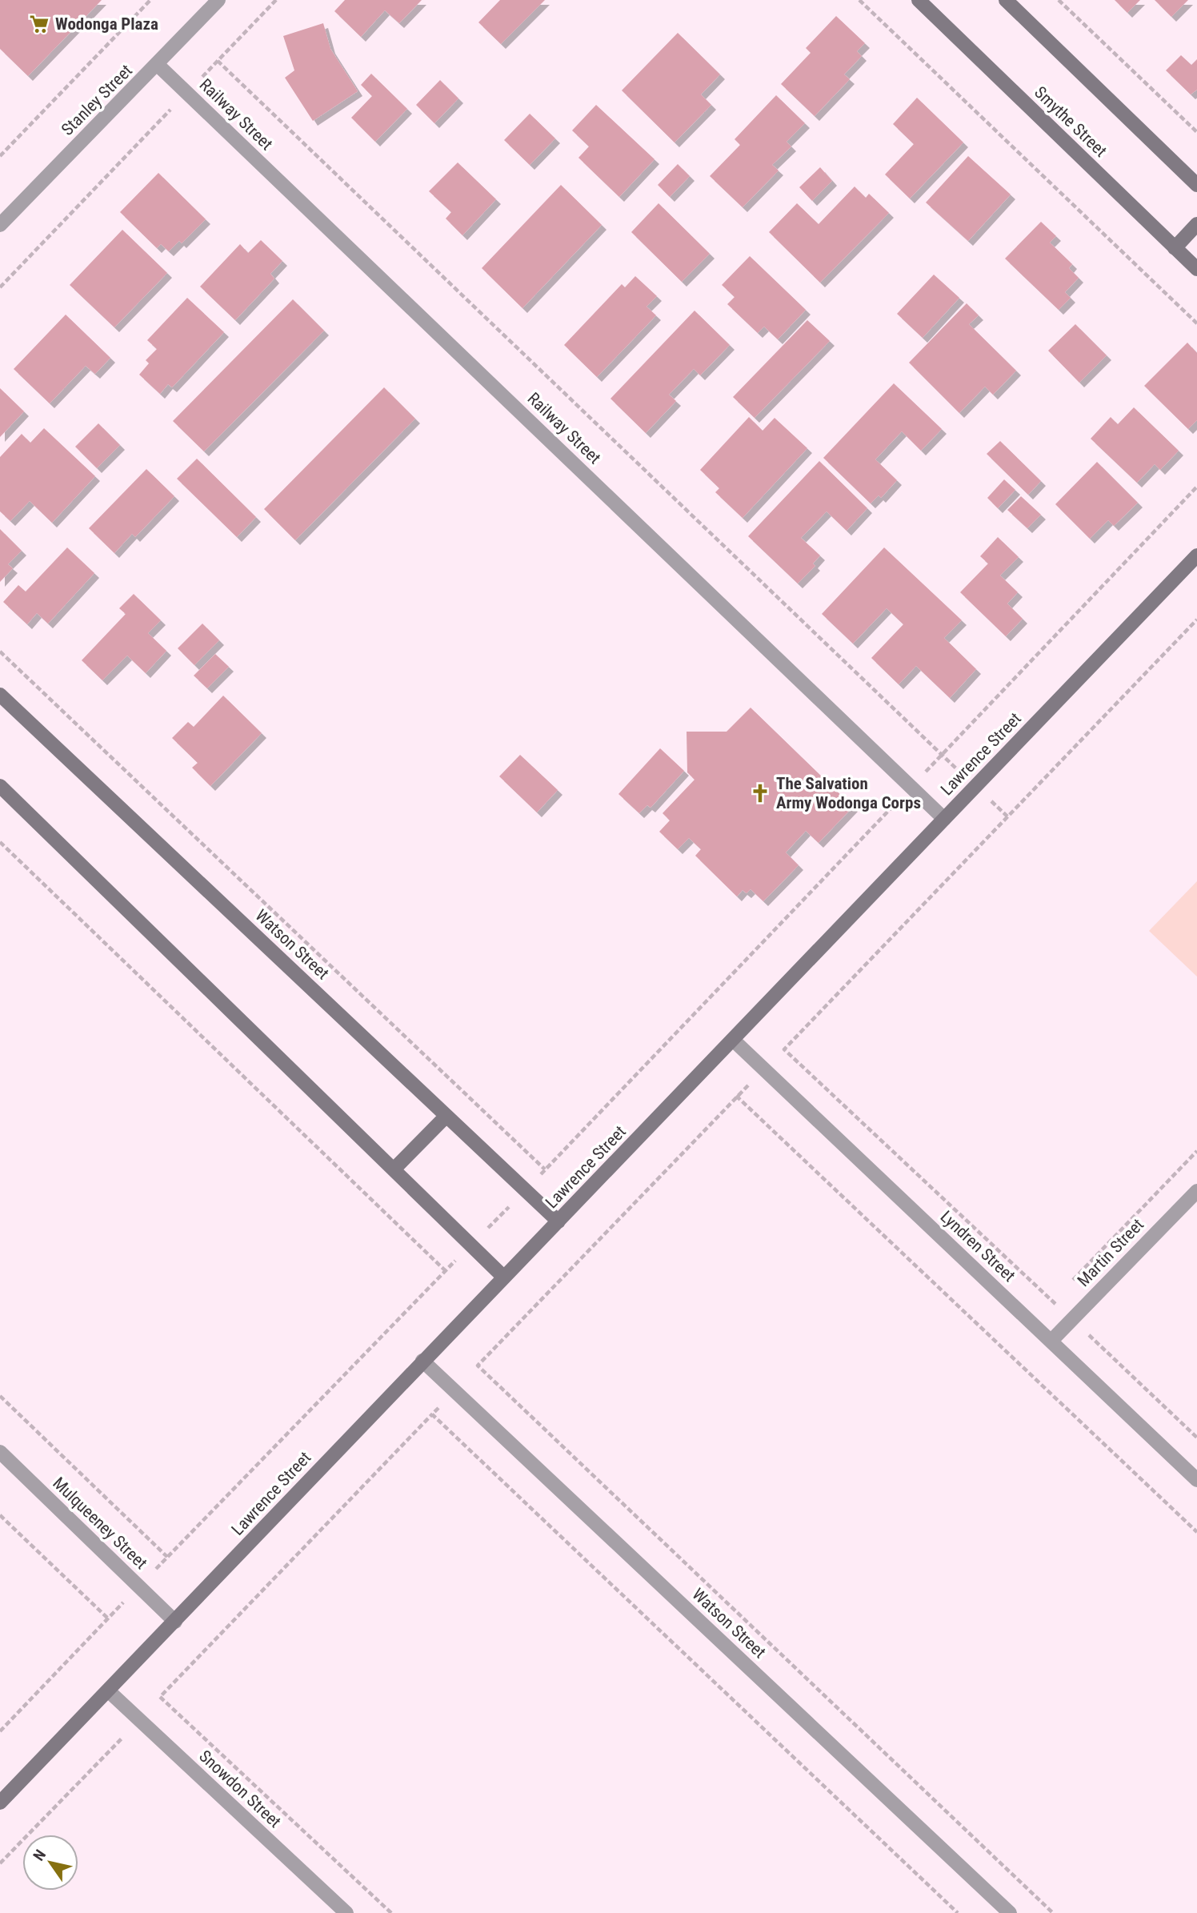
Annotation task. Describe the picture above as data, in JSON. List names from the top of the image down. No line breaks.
{"streets":{"street":["Stanley Street","Railway Street","Smythe Street","Lawrence Street","Watson Street","Lyndren Street","Martin Street","Mulqueeney Street","Snowdon Street"]},"crossings":[["Stanley Street","Railway Street"],["Railway Street","Lawrence Street"],["Lawrence Street","Watson Street"],["Lawrence Street","Lyndren Street"],["Lawrence Street","Mulqueeney Street"],["Lawrence Street","Snowdon Street"],["Lyndren Street","Martin Street"]],"places":{"supermarket":["Wodonga Plaza"],"church":["The Salvation Army Wodonga Corps"]},"north":"top left"}
